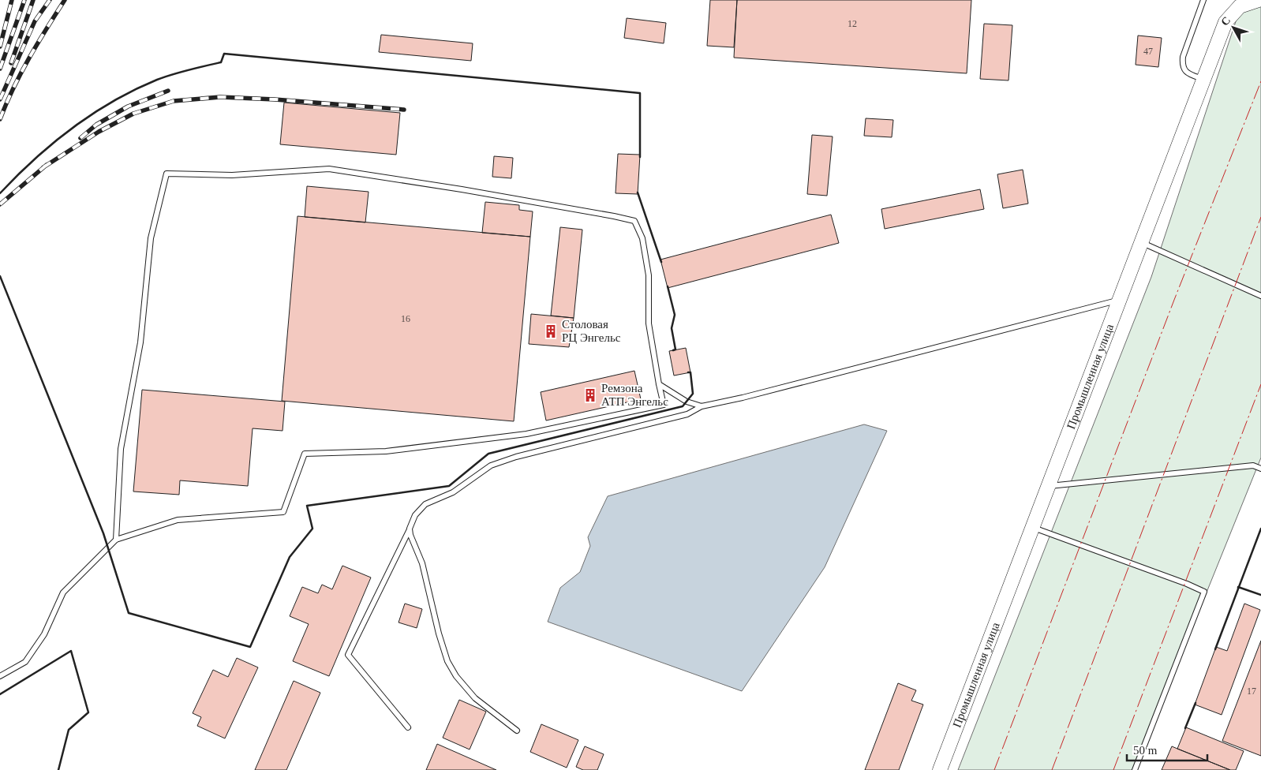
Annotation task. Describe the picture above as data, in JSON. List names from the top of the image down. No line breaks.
{"streets":{"street":["Промышленная улица"]},"places":{"building":["Столовая РЦ Энгельс","Ремзона АТП Энгельс"]},"house_numbers":["12","47","16","17"],"scale_bar":"50 m","north":"top left"}
